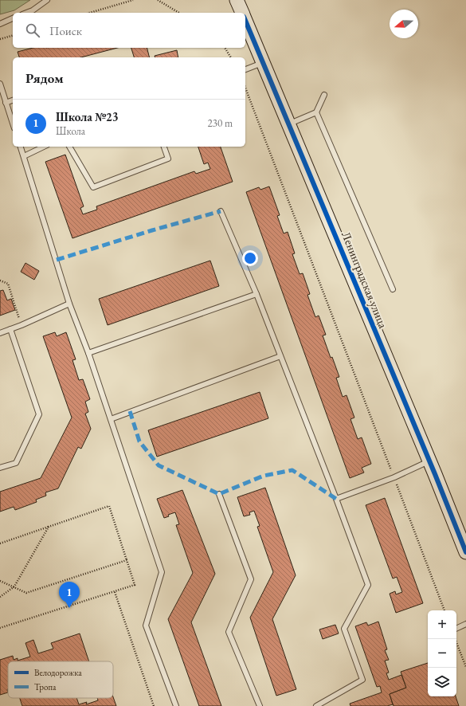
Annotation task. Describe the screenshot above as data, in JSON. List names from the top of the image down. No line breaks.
{"streets":{"street":["Ленинградская улица"]},"legend":["Велодорожка","Тропа"],"north":"left","page":{"search":"Поиск","heading":"Рядом","list":[{"mark":"1","name":"Школа №23","note":"Школа","value":"230 m"}],"pins":"1","map_buttons":["+","−"]}}
